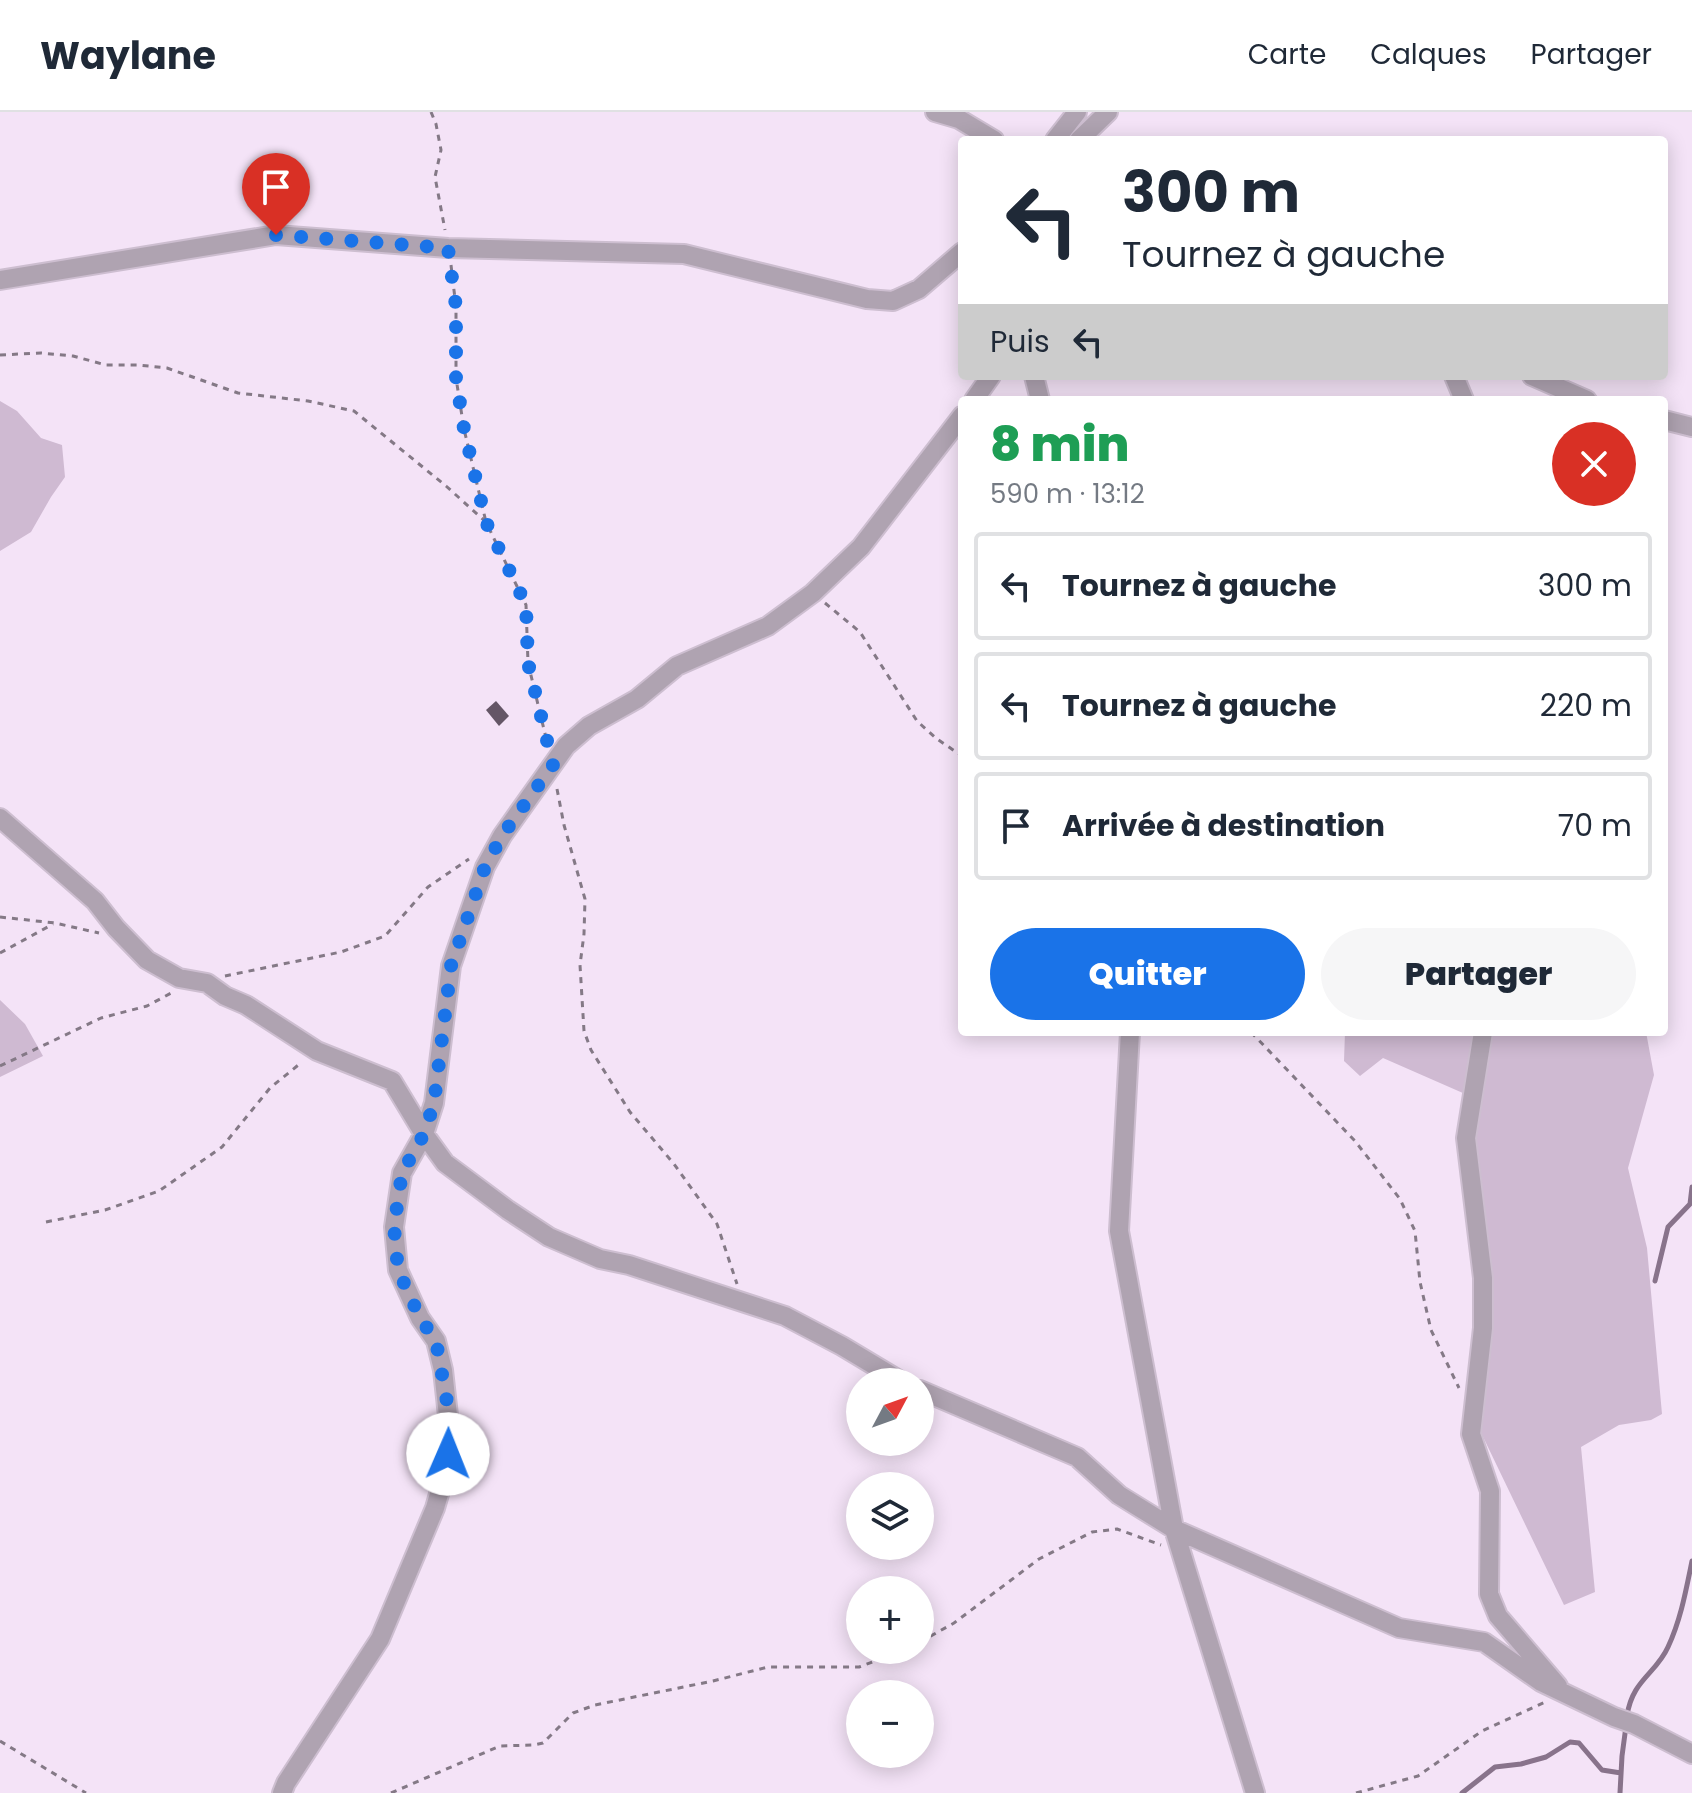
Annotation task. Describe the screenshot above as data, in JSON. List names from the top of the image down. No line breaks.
{"north":"top right","page":{"header":"Waylane","nav":["Carte","Calques","Partager"],"turn":["300 m","Tournez à gauche"],"then":"Puis","heading":["8 min","590 m · 13:12"],"list":[{"name":"Tournez à gauche","value":"300 m"},{"name":"Tournez à gauche","value":"220 m"},{"name":"Arrivée à destination","value":"70 m"}],"buttons":["Quitter","Partager"],"map_buttons":["+","−"]}}
